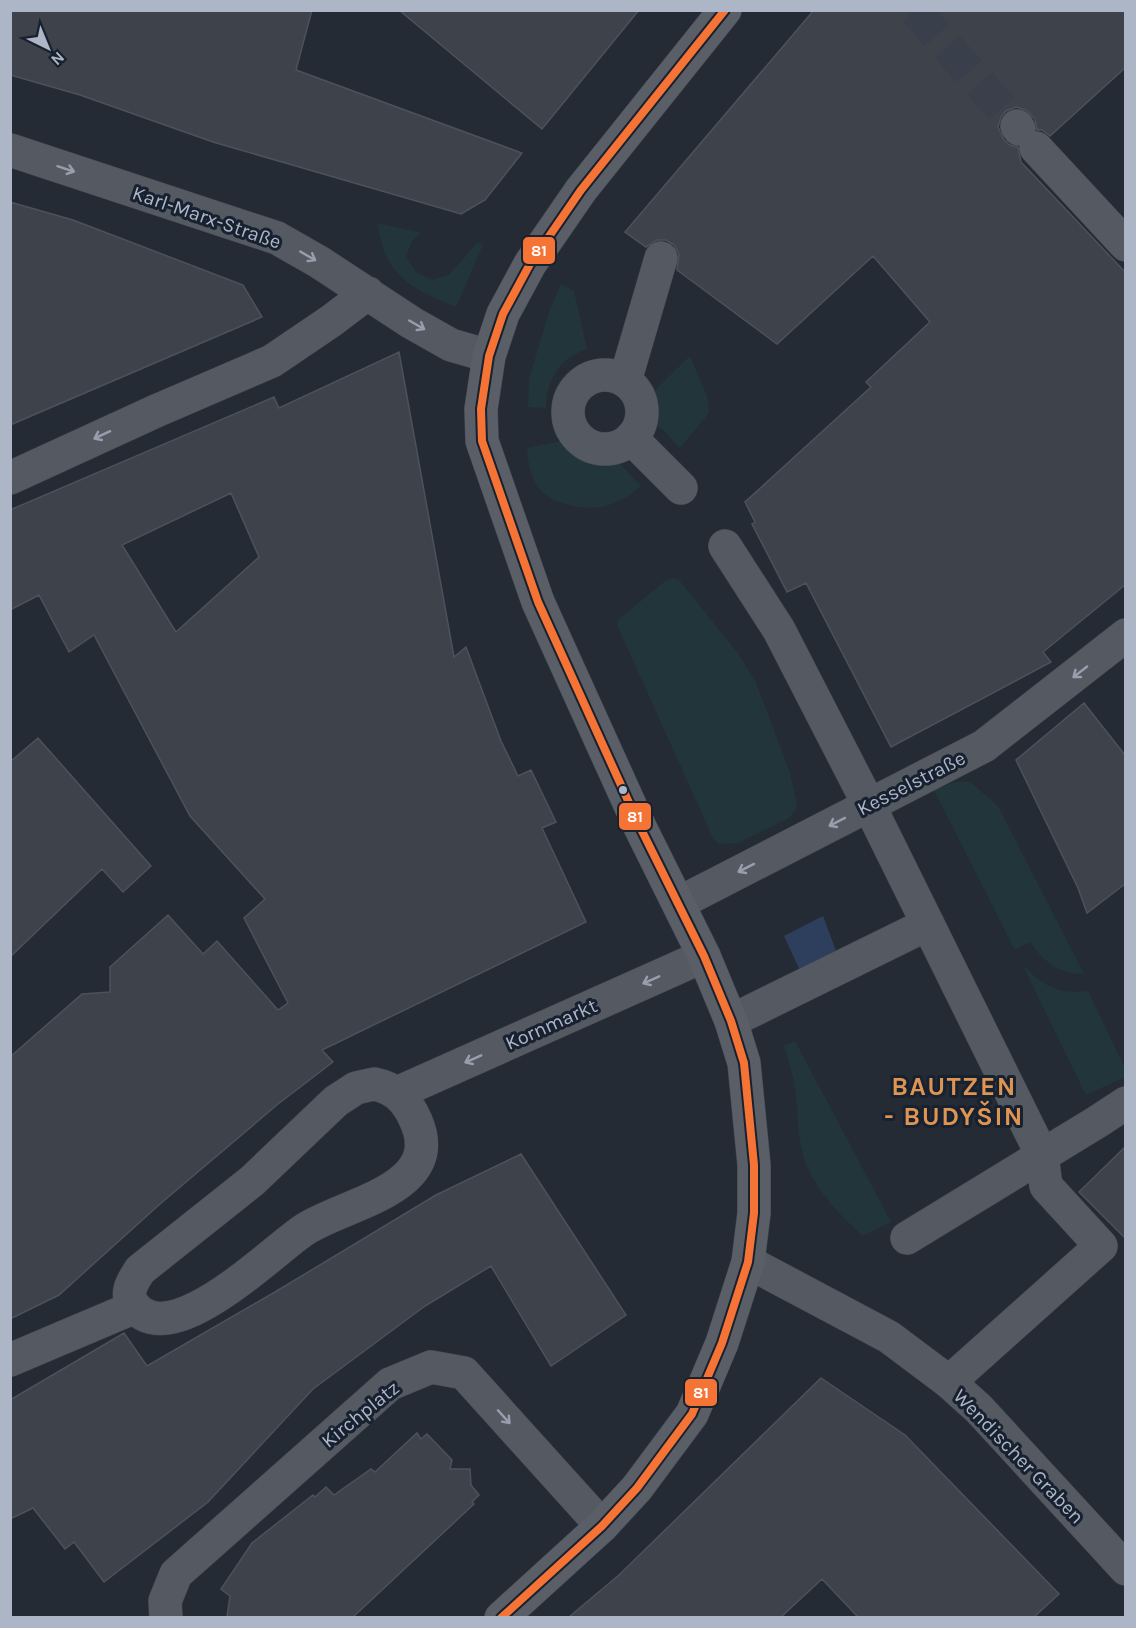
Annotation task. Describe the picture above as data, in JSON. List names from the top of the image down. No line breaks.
{"streets":{"street":["Karl-Marx-Straße","Kesselstraße","Kornmarkt","Kirchplatz","Wendischer Graben"]},"one_way":["Karl-Marx-Straße","Kornmarkt"],"districts":["BAUTZEN - BUDYŠIN"],"lines":["transit line 81"],"north":"bottom right"}
